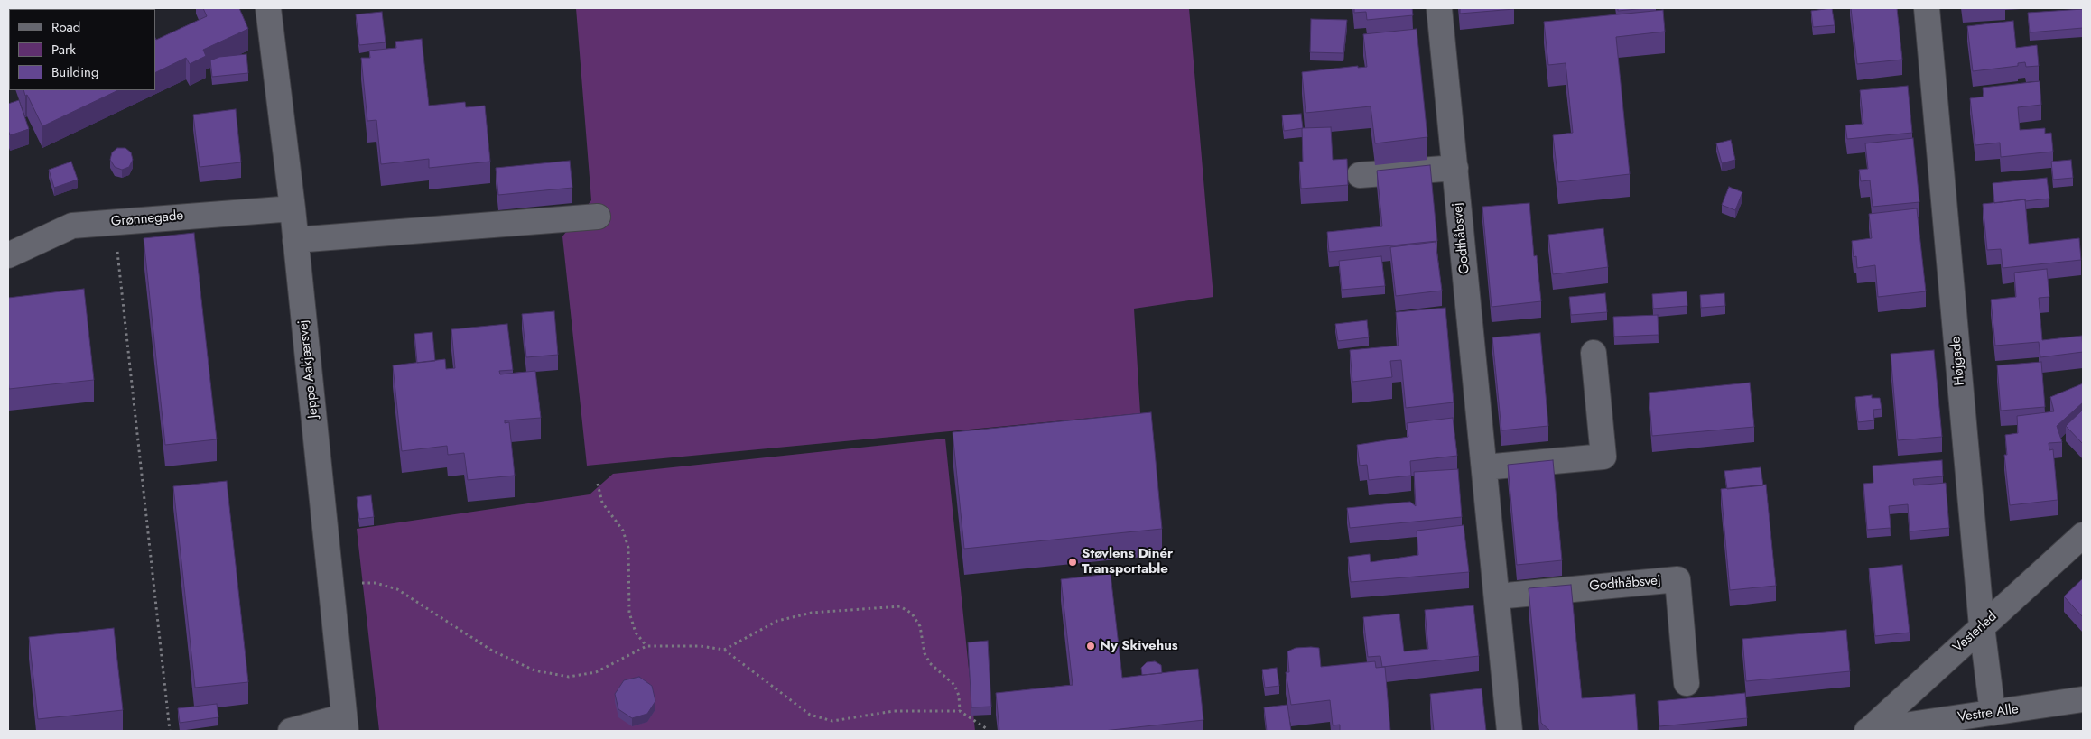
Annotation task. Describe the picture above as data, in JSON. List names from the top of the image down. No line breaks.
{"streets":{"street":["Grønnegade","Godthåbsvej","Højgade","Jeppe Aakjærsvej","Vesterled","Vestre Alle"]},"crossings":[["Grønnegade","Jeppe Aakjærsvej"],["Højgade","Vesterled"],["Højgade","Vestre Alle"],["Vesterled","Vestre Alle"]],"places":["Støvlens Dinér Transportable","Ny Skivehus"],"legend":["Road","Park","Building"]}
